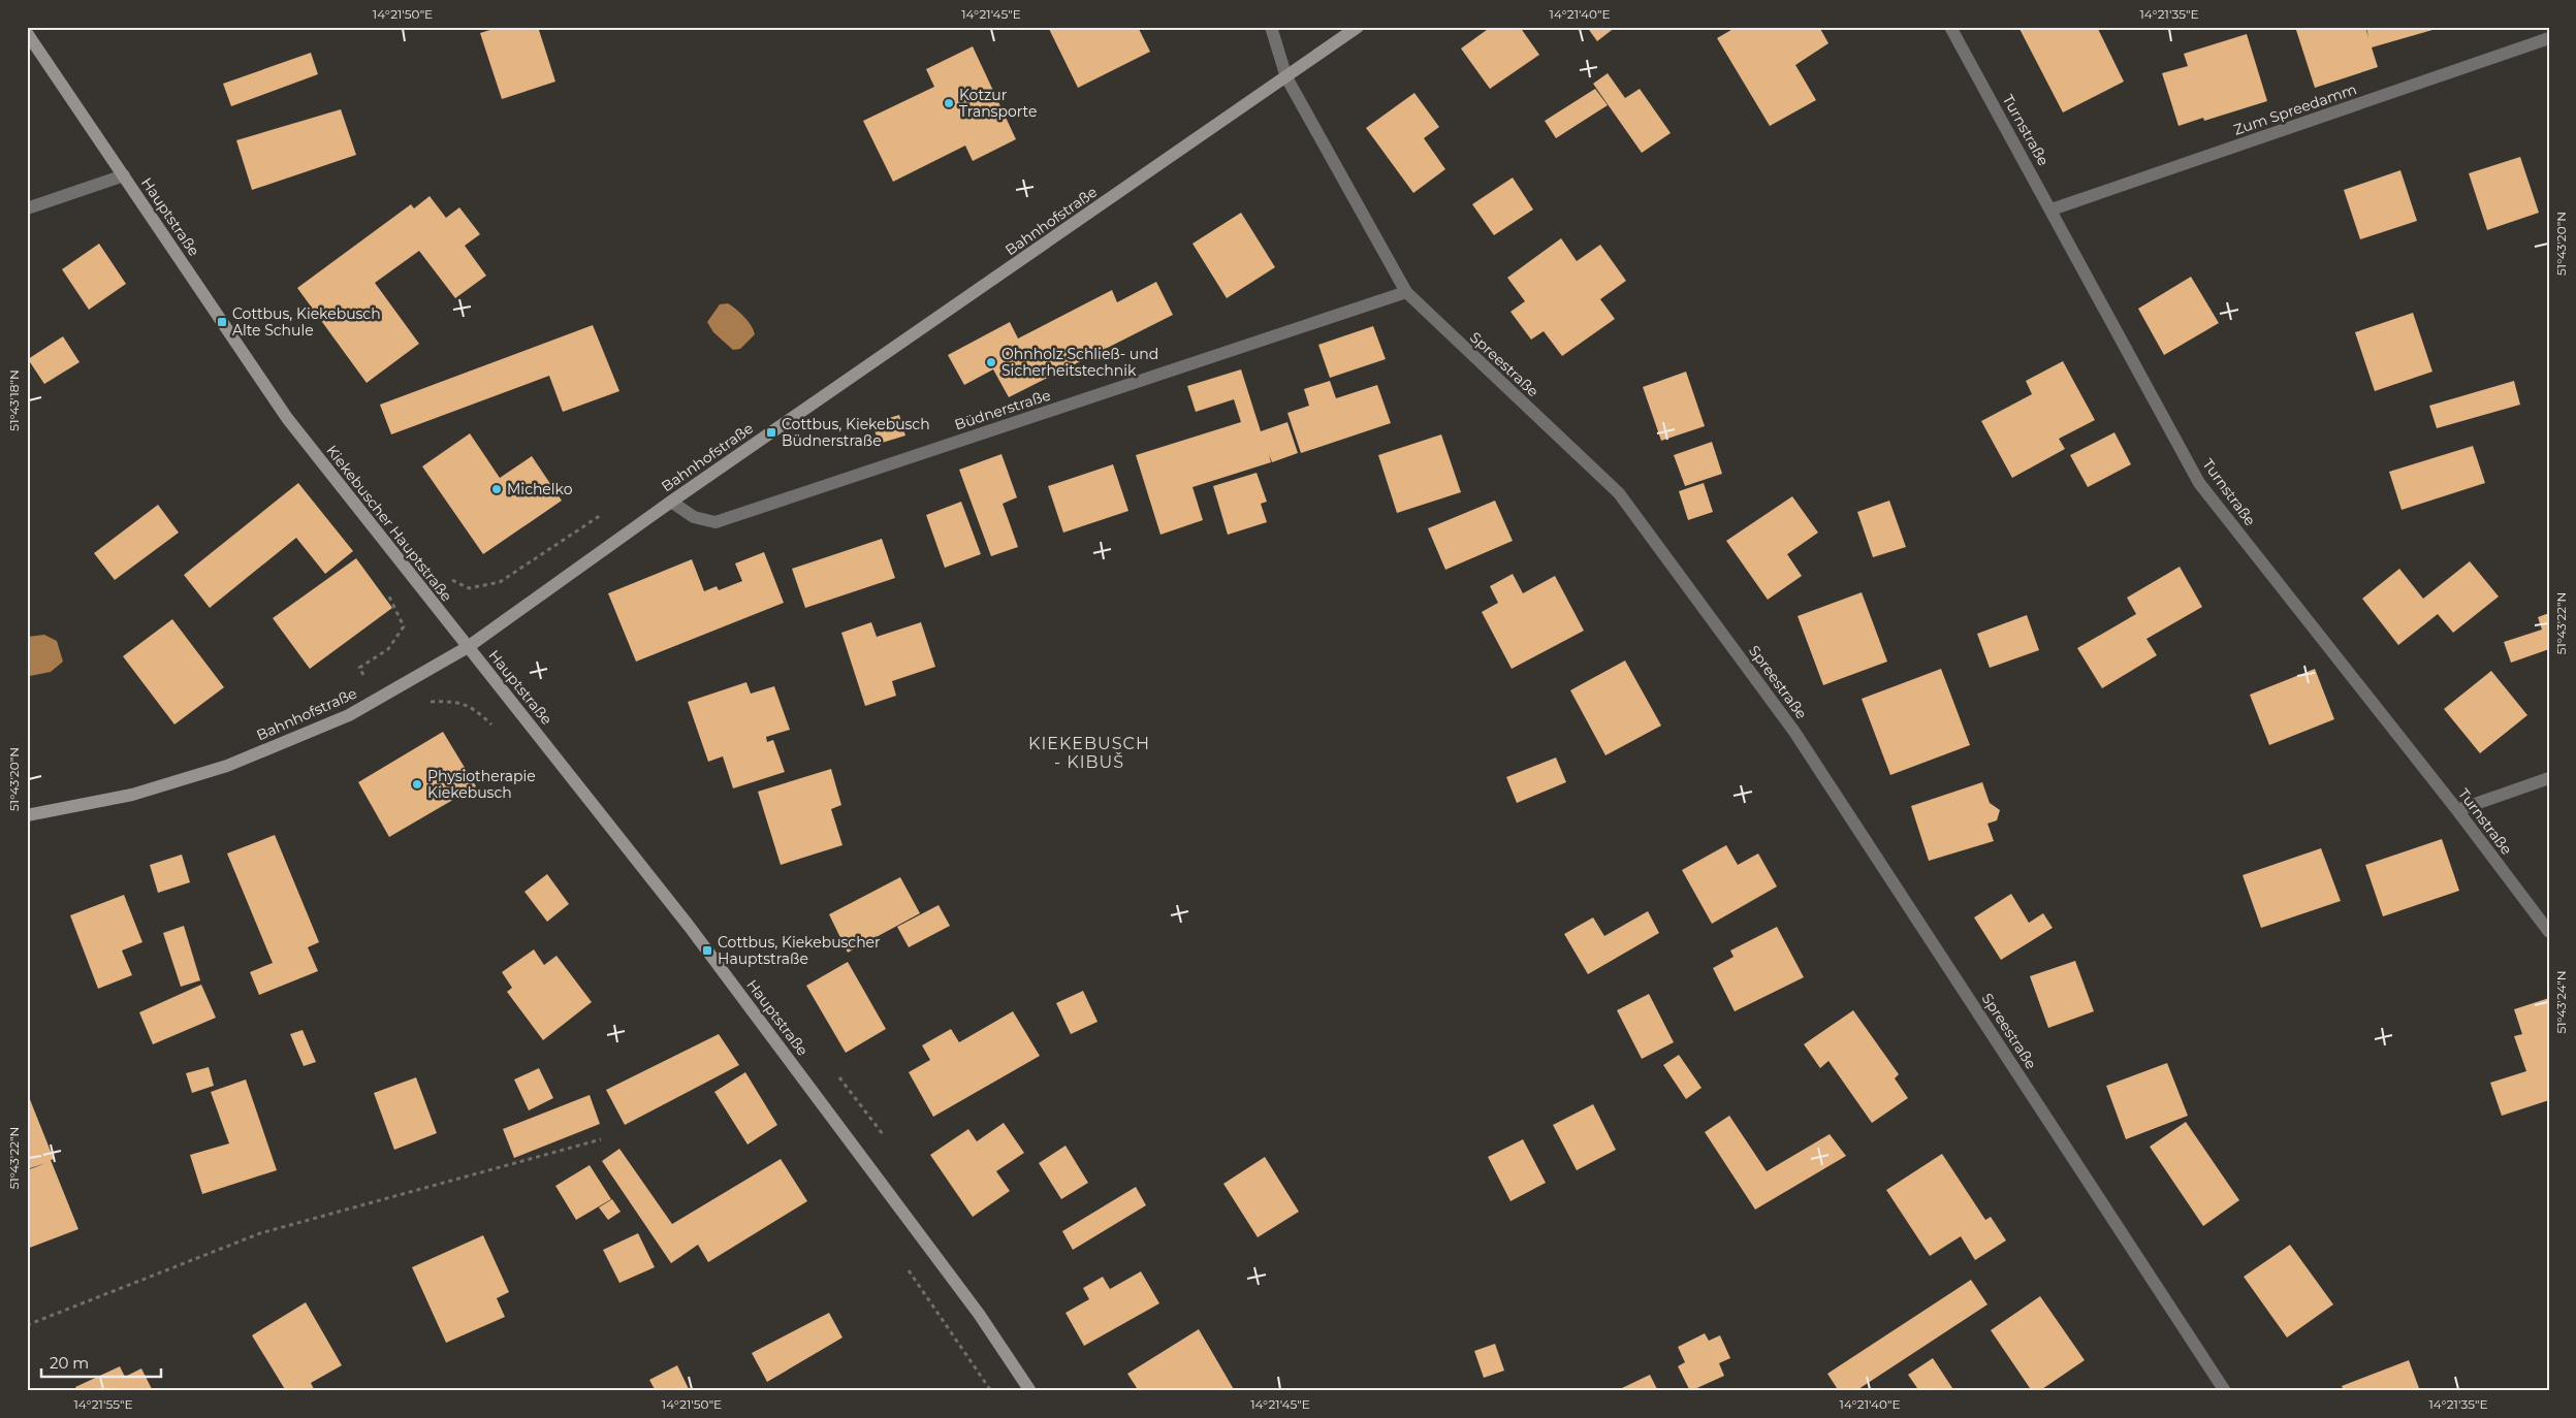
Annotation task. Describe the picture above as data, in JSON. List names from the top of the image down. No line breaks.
{"streets":{"street":["Zum Spreedamm","Turnstraße","Hauptstraße","Bahnhofstraße","Spreestraße","Büdnerstraße","Kiekebuscher Hauptstraße"]},"crossings":[["Zum Spreedamm","Turnstraße"],["Hauptstraße","Bahnhofstraße"],["Hauptstraße","Kiekebuscher Hauptstraße"],["Bahnhofstraße","Spreestraße"],["Bahnhofstraße","Büdnerstraße"],["Bahnhofstraße","Kiekebuscher Hauptstraße"],["Spreestraße","Büdnerstraße"]],"districts":["KIEKEBUSCH - KIBUŠ"],"places":{"other":["Kotzur Transporte","Ohnholz Schließ- und Sicherheitstechnik","Michelko","Physiotherapie Kiekebusch"],"transit":["Cottbus, Kiekebusch Alte Schule","Cottbus, Kiekebusch Büdnerstraße","Cottbus, Kiekebuscher Hauptstraße"]},"scale_bar":"20 m","coordinates":["14°21'50\"E","14°21'45\"E","14°21'40\"E","14°21'35\"E","51°43'20\"N","51°43'18\"N","51°43'22\"N","51°43'24\"N","14°21'55\"E"]}
